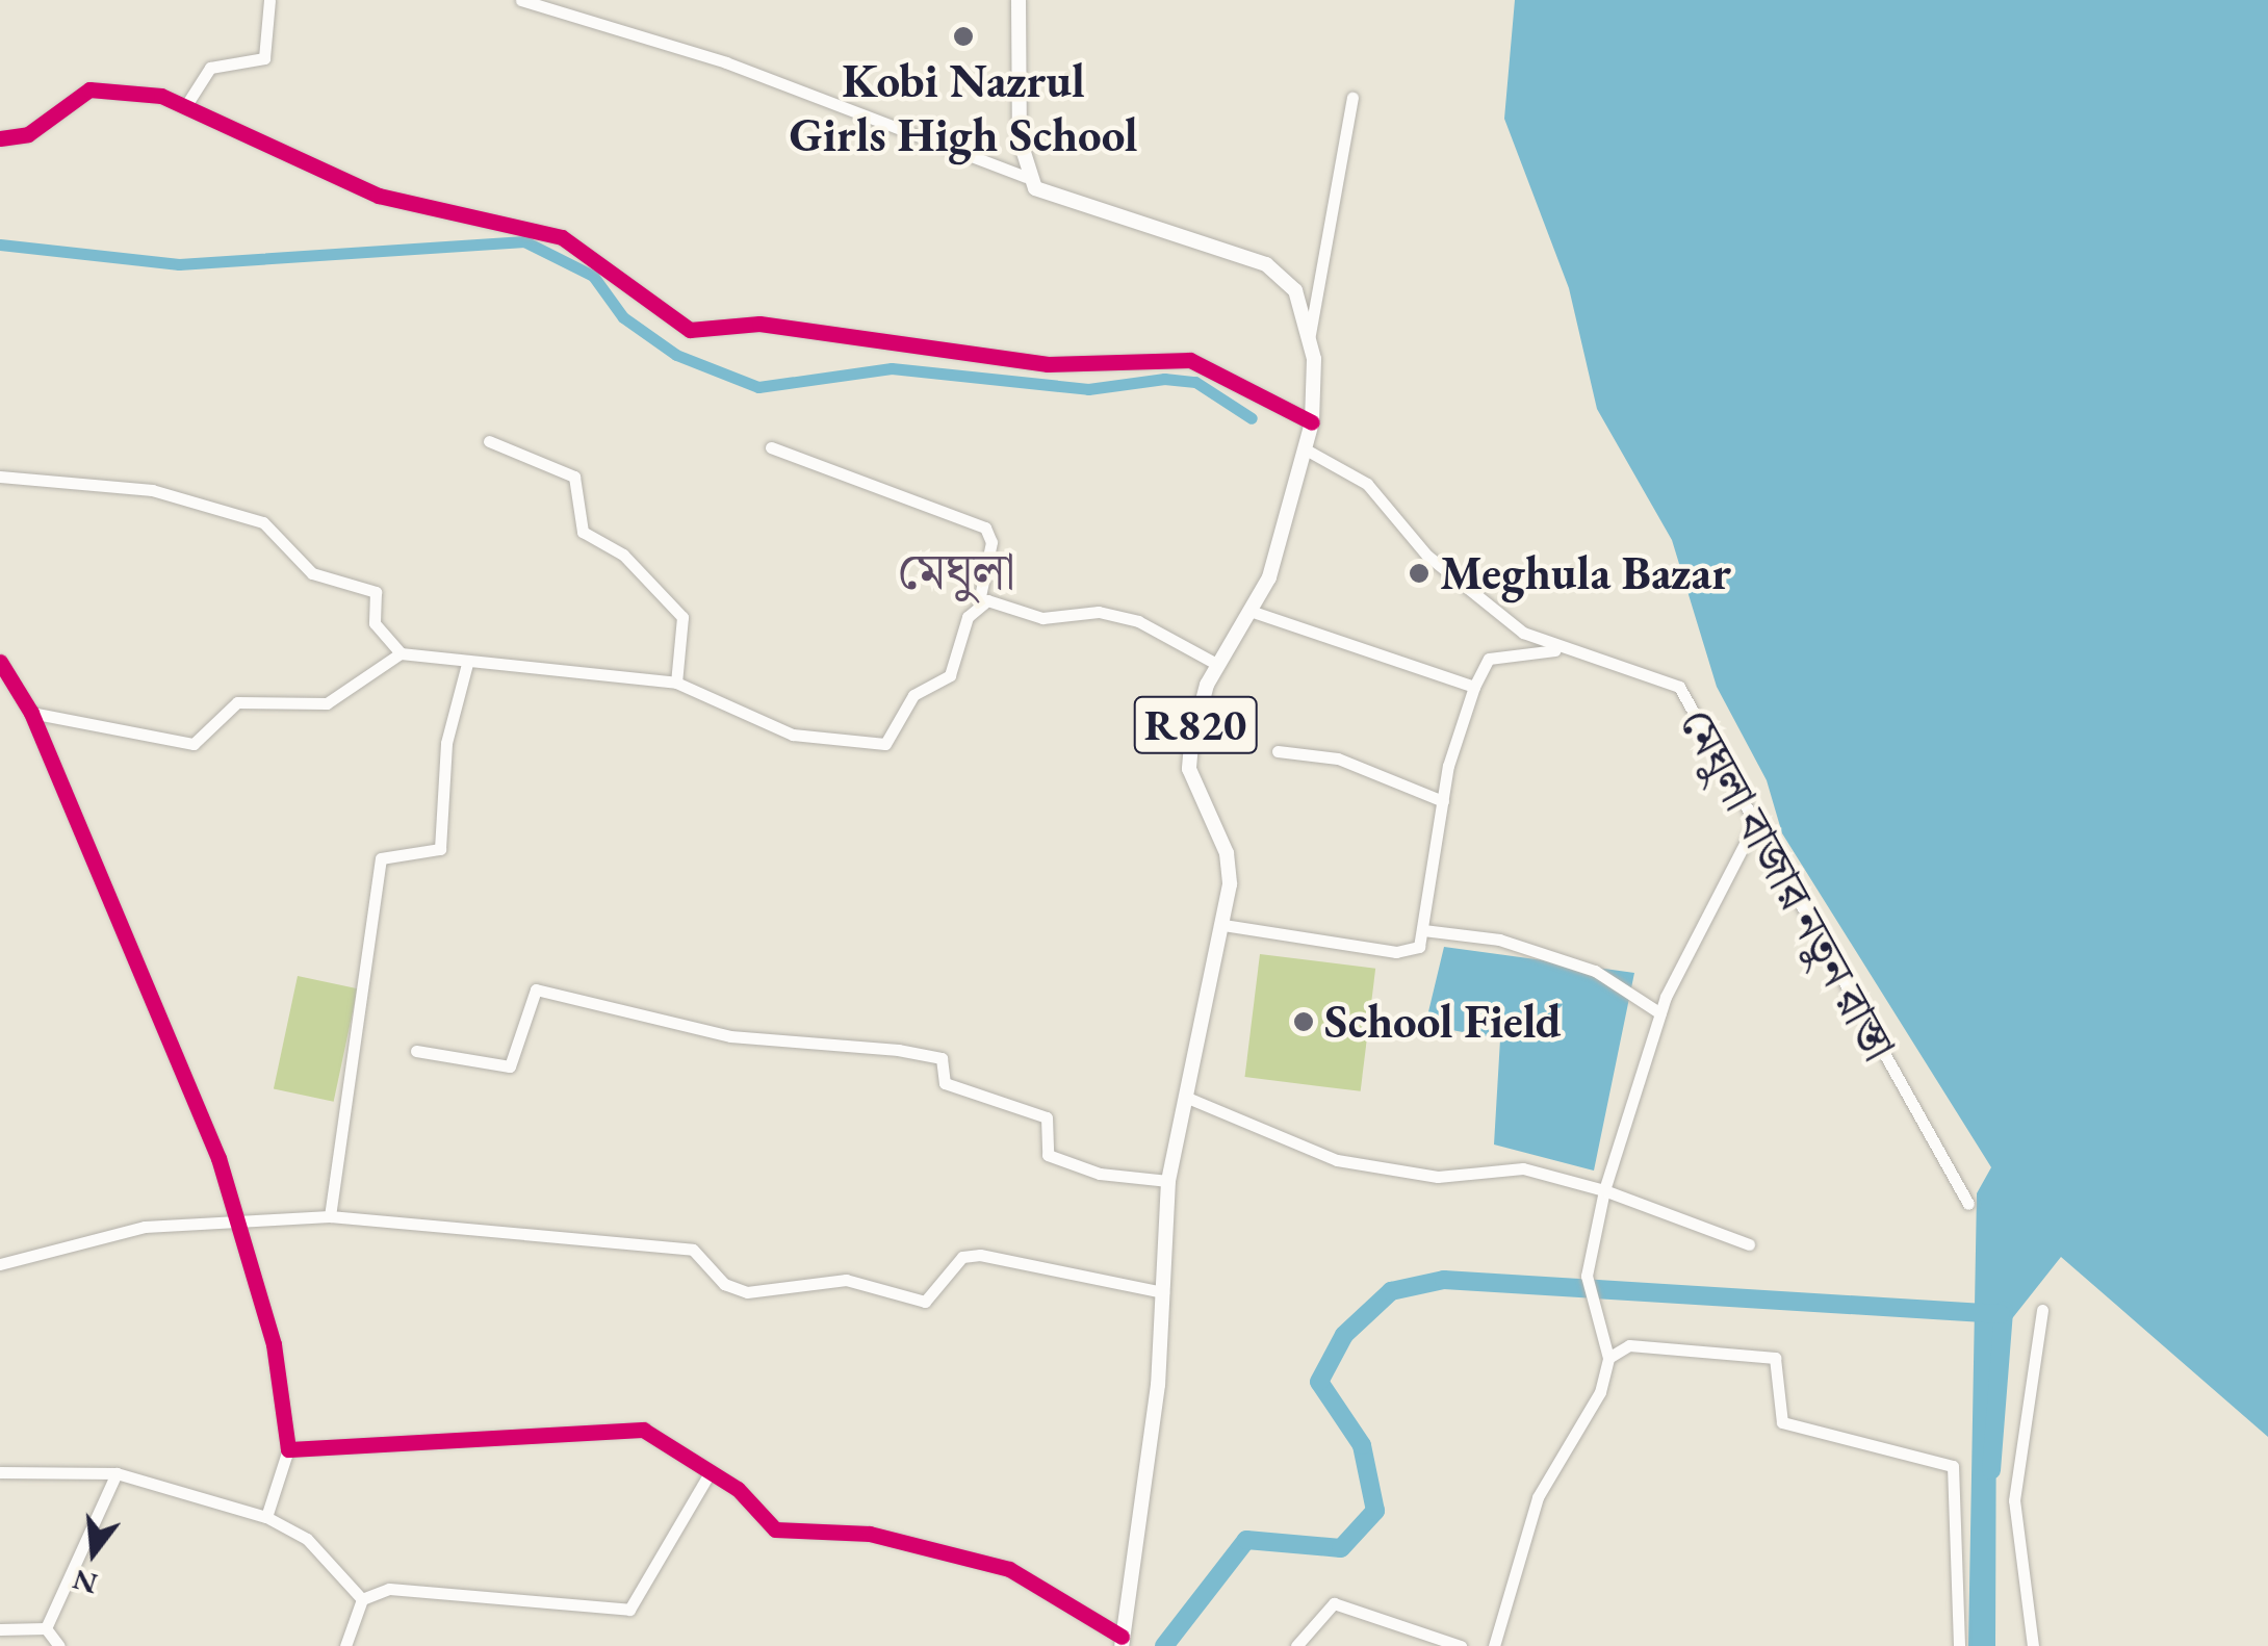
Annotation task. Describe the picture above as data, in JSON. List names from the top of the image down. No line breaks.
{"streets":{"main road":["R820"],"street":["মেঘুলা বাজার নতুন রাস্তা"]},"crossings":[["R820","মেঘুলা বাজার নতুন রাস্তা"]],"districts":["মেঘুলা"],"places":["Kobi Nazrul Girls High School","Meghula Bazar","School Field"],"north":"bottom"}
